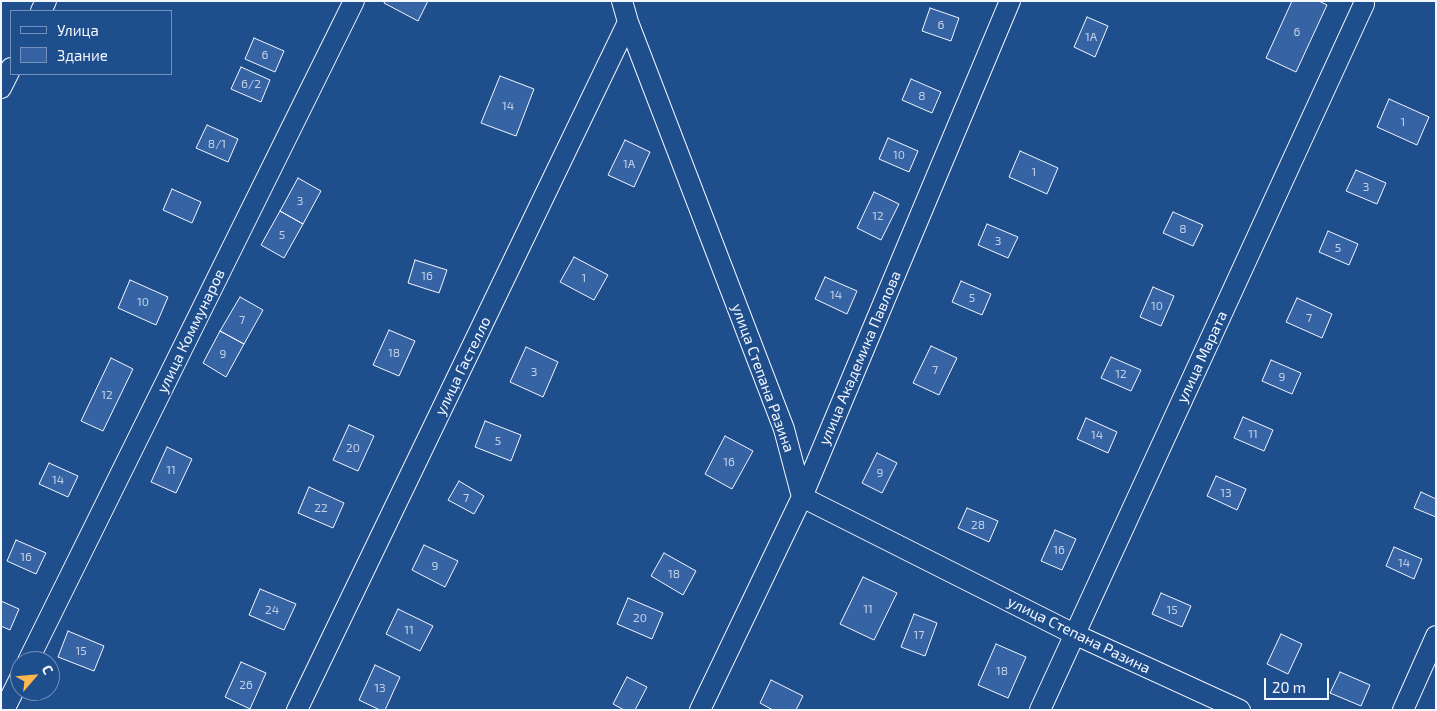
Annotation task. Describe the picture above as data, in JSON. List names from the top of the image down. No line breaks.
{"streets":{"street":["улица Коммунаров","улица Марата","улица Академика Павлова","улица Гастелло","улица Степана Разина"]},"crossings":[["улица Марата","улица Степана Разина"],["улица Академика Павлова","улица Степана Разина"],["улица Гастелло","улица Степана Разина"]],"house_numbers":["6","6","1А","6","6/2","8","14","1","8/1","10","1А","1","3","3","12","8","5","3","5","16","1","14","5","10","10","7","7","18","9","7","3","12","9","12","11","14","5","20","16","11","9","14","13","7","22","28","16","16","14","9","18","11","24","15","20","11","17","15","18","26","13"],"legend":["Улица","Здание"],"scale_bar":"20 m","north":"top right"}
